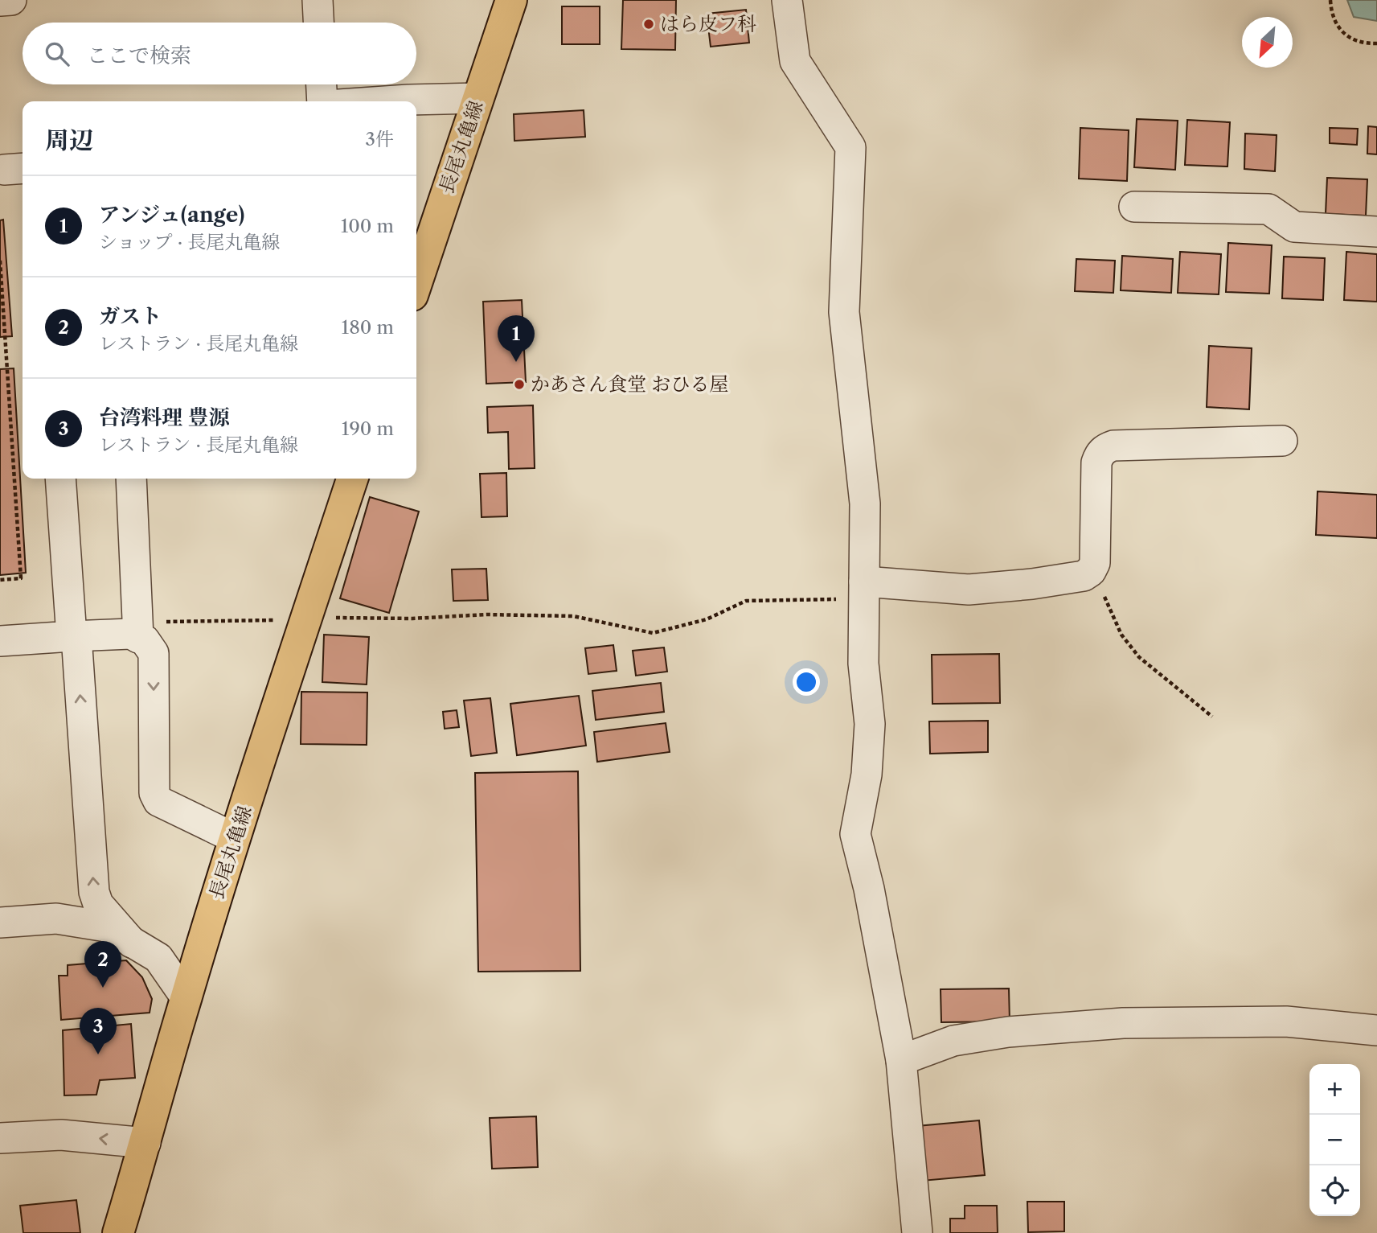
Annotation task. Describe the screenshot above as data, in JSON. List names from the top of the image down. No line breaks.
{"streets":{"main road":["長尾丸亀線"]},"places":["はら皮フ科","かあさん食堂 おひる屋"],"north":"bottom left","page":{"search":"ここで検索","heading":["周辺","3件"],"list":[{"mark":"1","name":"アンジュ(ange)","note":"ショップ · 長尾丸亀線","value":"100 m"},{"mark":"2","name":"ガスト","note":"レストラン · 長尾丸亀線","value":"180 m"},{"mark":"3","name":"台湾料理 豊源","note":"レストラン · 長尾丸亀線","value":"190 m"}],"pins":["1","2","3"],"map_buttons":["+","−"]}}
